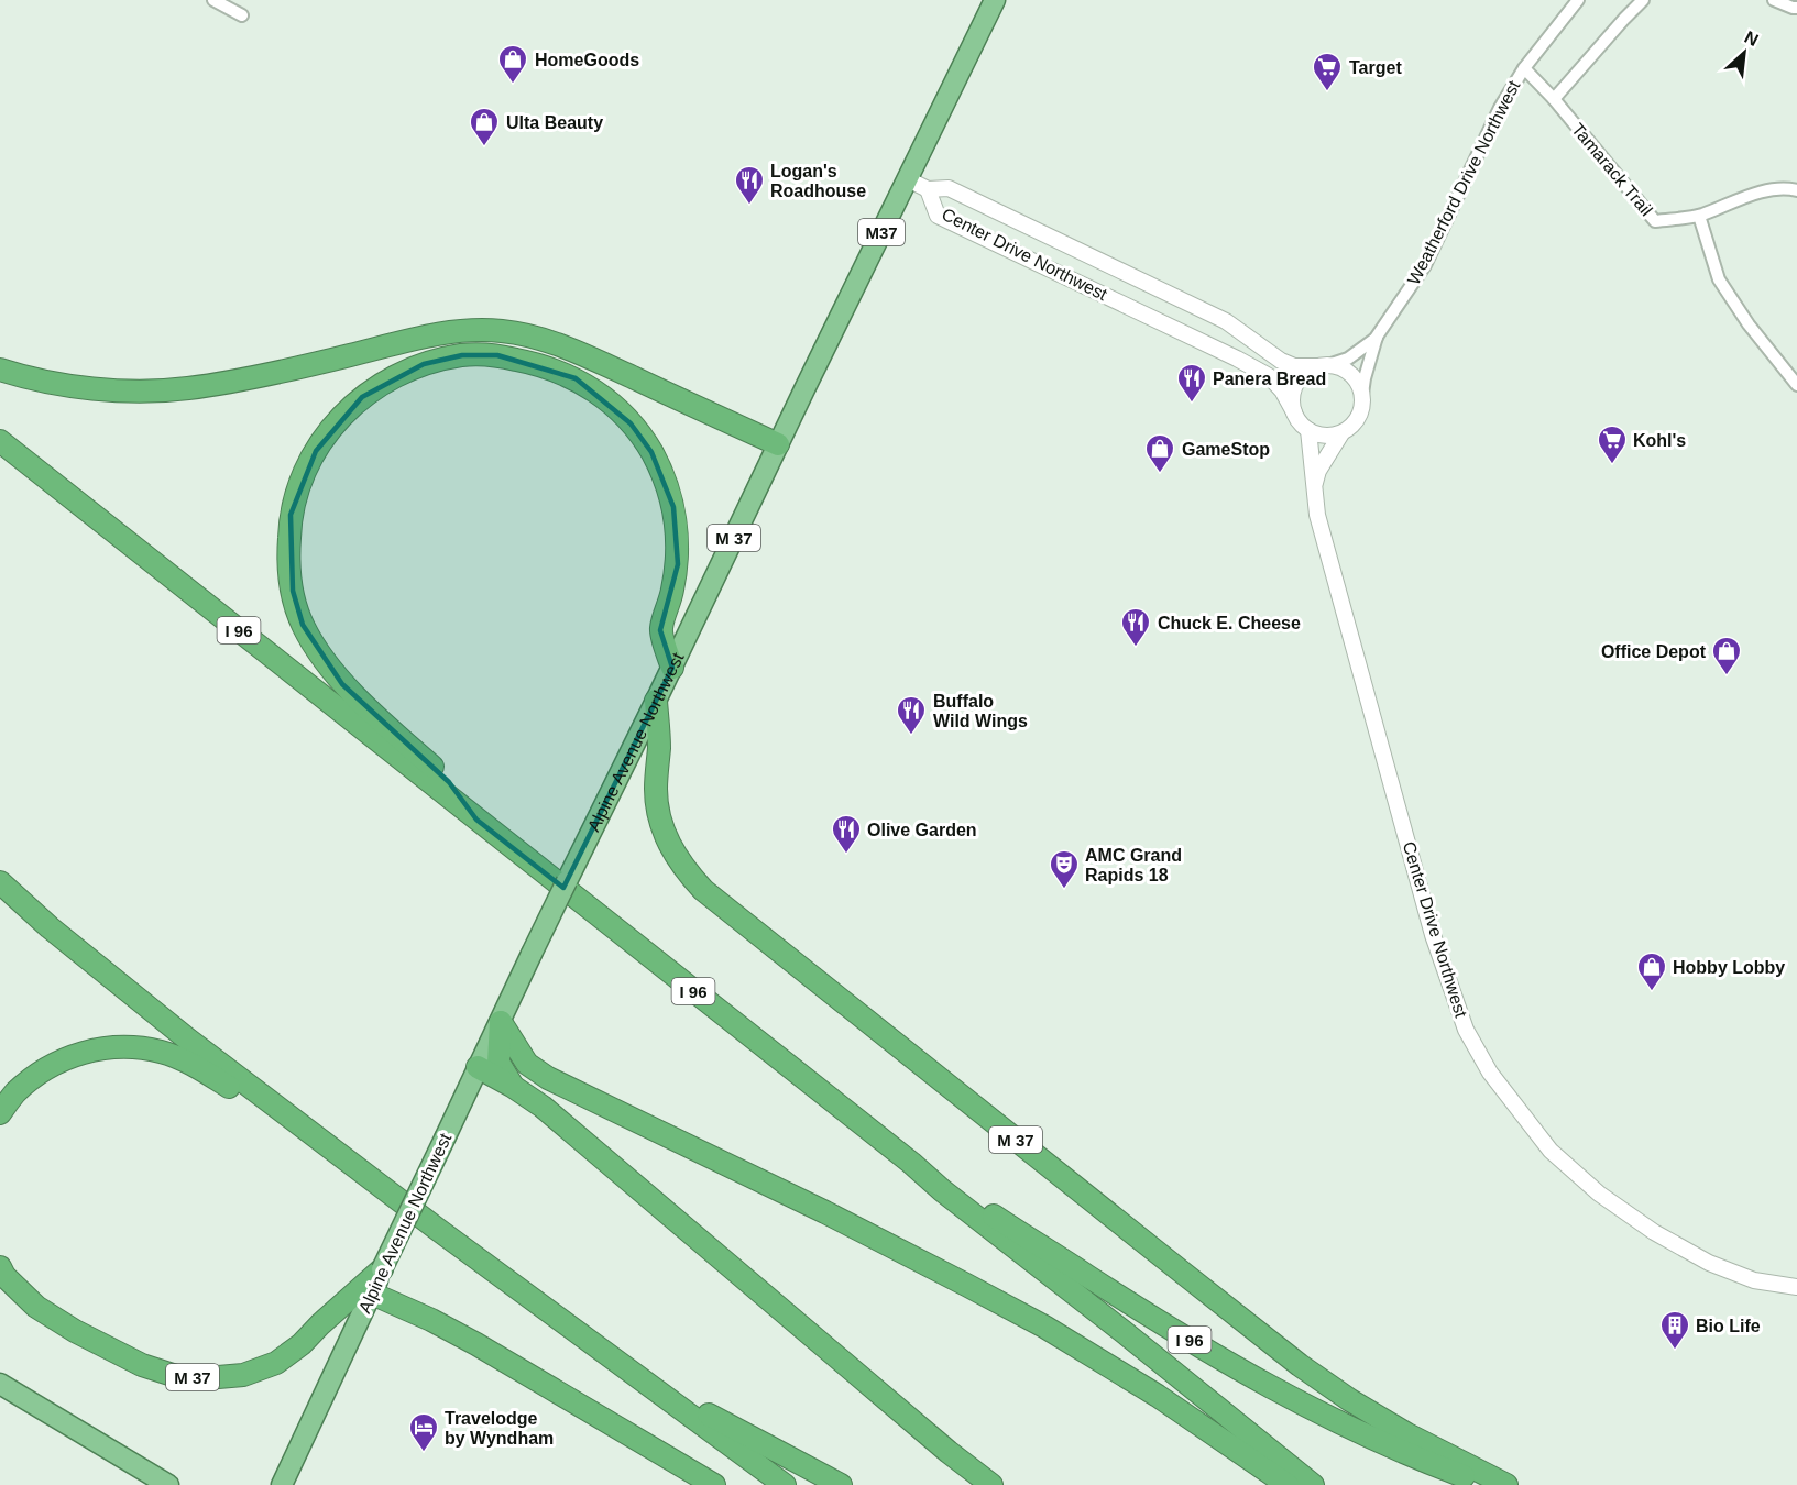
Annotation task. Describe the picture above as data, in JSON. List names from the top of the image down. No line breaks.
{"streets":{"highway":["M37","M 37","I 96","Alpine Avenue Northwest"],"street":["Tamarack Trail","Weatherford Drive Northwest","Center Drive Northwest"]},"crossings":[["Tamarack Trail","Weatherford Drive Northwest"],["Weatherford Drive Northwest","Center Drive Northwest"],["M 37","Alpine Avenue Northwest"]],"places":{"shop":["HomeGoods","Ulta Beauty","GameStop","Office Depot","Hobby Lobby"],"supermarket":["Target","Kohl's"],"restaurant":["Logan's Roadhouse","Panera Bread","Chuck E. Cheese","Buffalo Wild Wings","Olive Garden"],"theatre":["AMC Grand Rapids 18"],"building":["Bio Life"],"hotel":["Travelodge by Wyndham"]},"north":"top right"}
